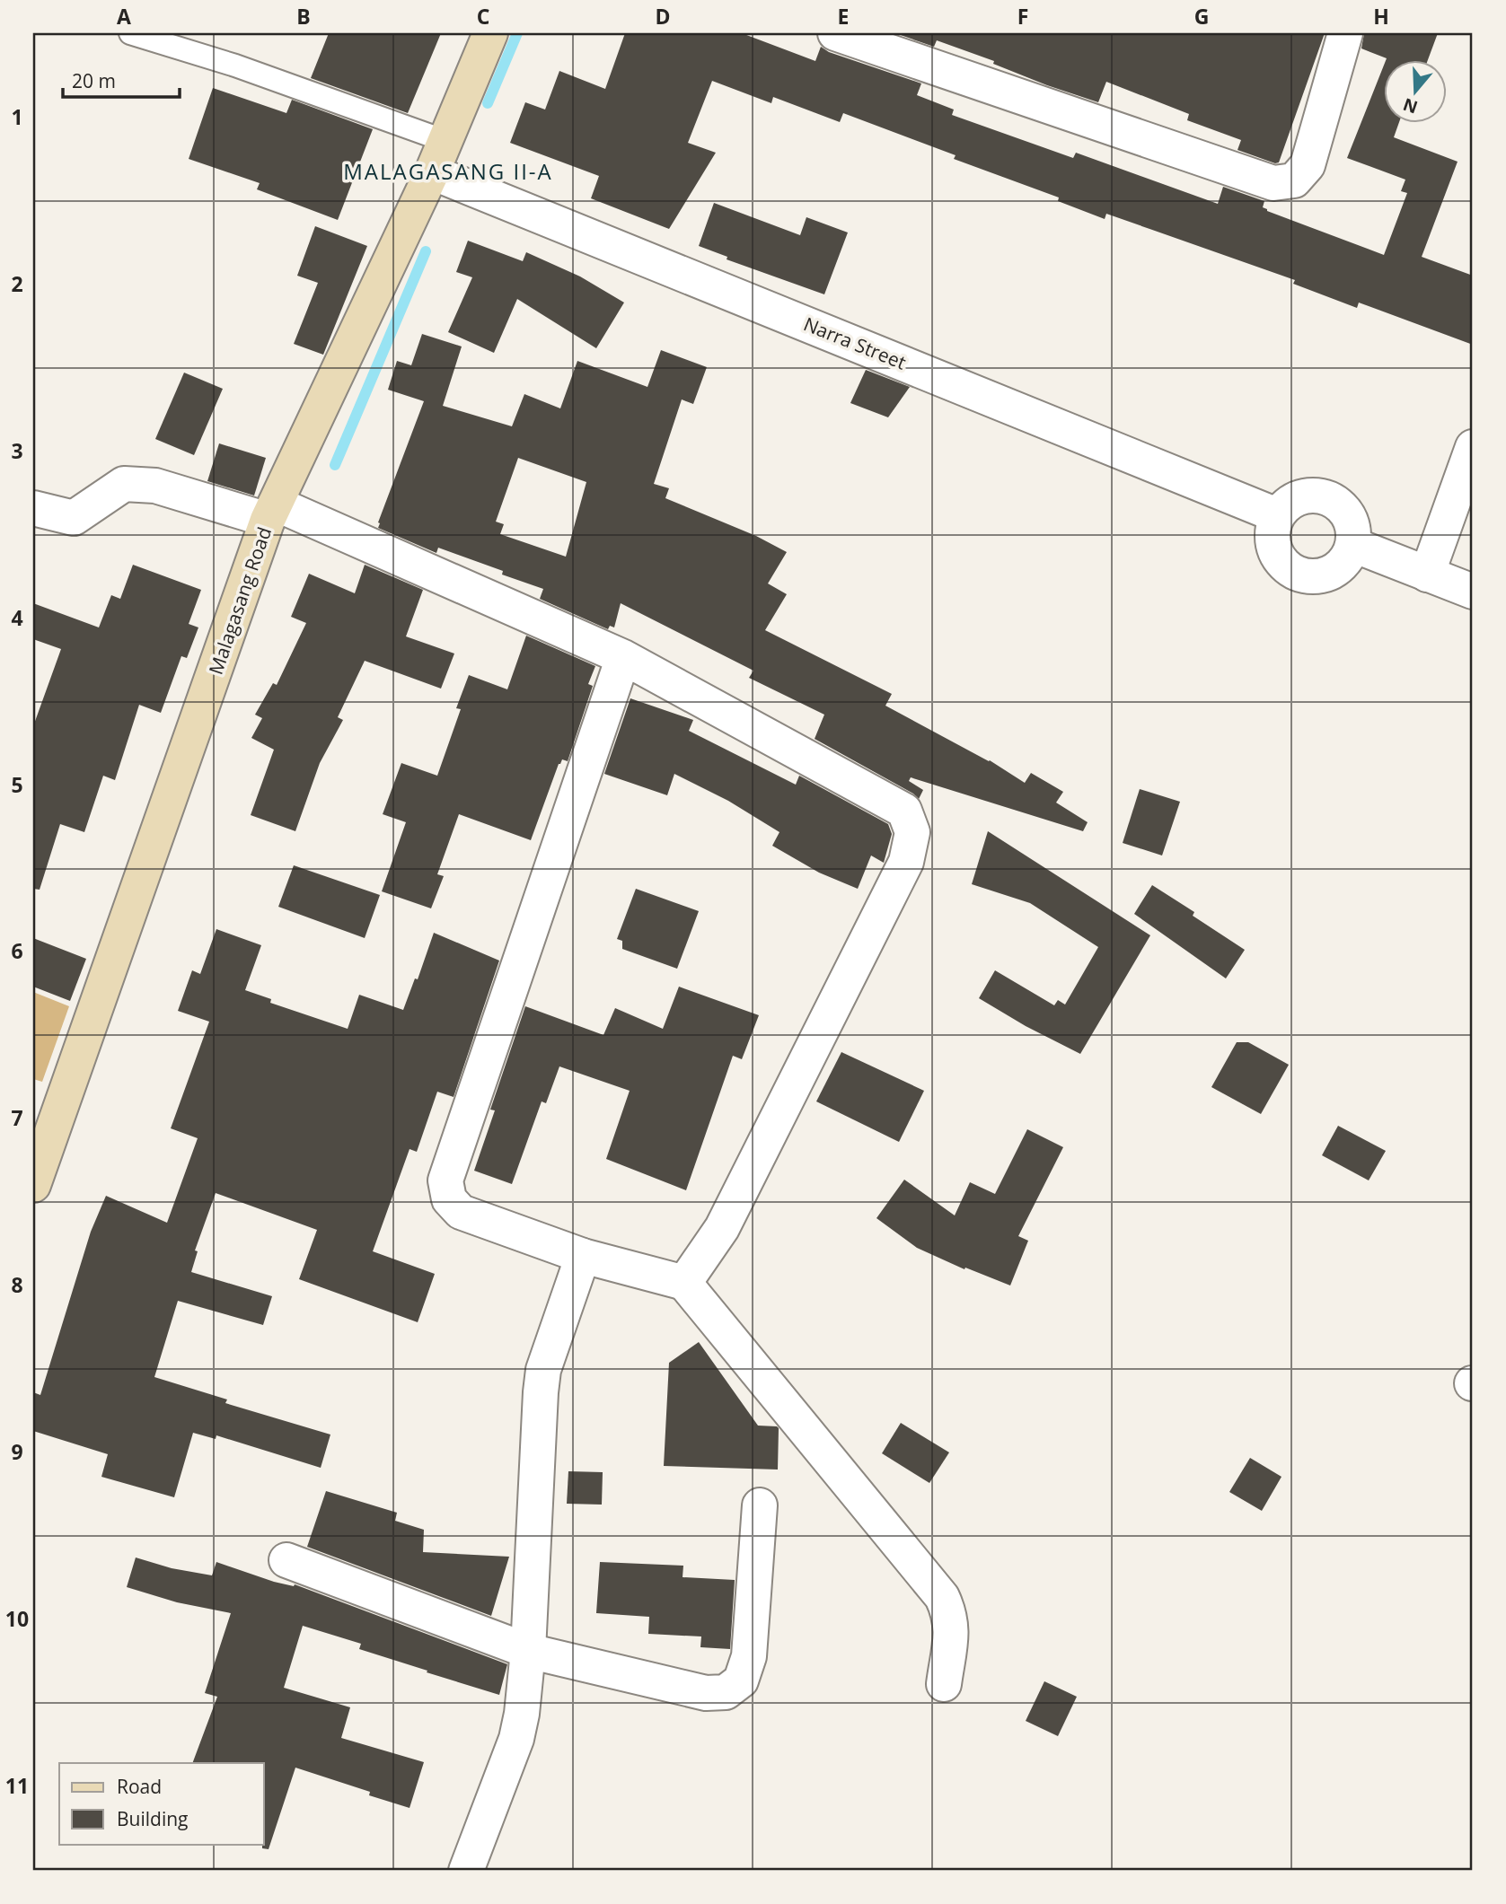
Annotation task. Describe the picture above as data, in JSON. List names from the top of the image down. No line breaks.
{"streets":{"main road":["Malagasang Road"],"street":["Narra Street"]},"crossings":[["Narra Street","Malagasang Road"]],"districts":["MALAGASANG II-A"],"legend":["Road","Building"],"scale_bar":"20 m","north":"bottom","grid":{"columns":["A","B","C","D","E","F","G","H"],"rows":["1","2","3","4","5","6","7","8","9","10","11"]}}
